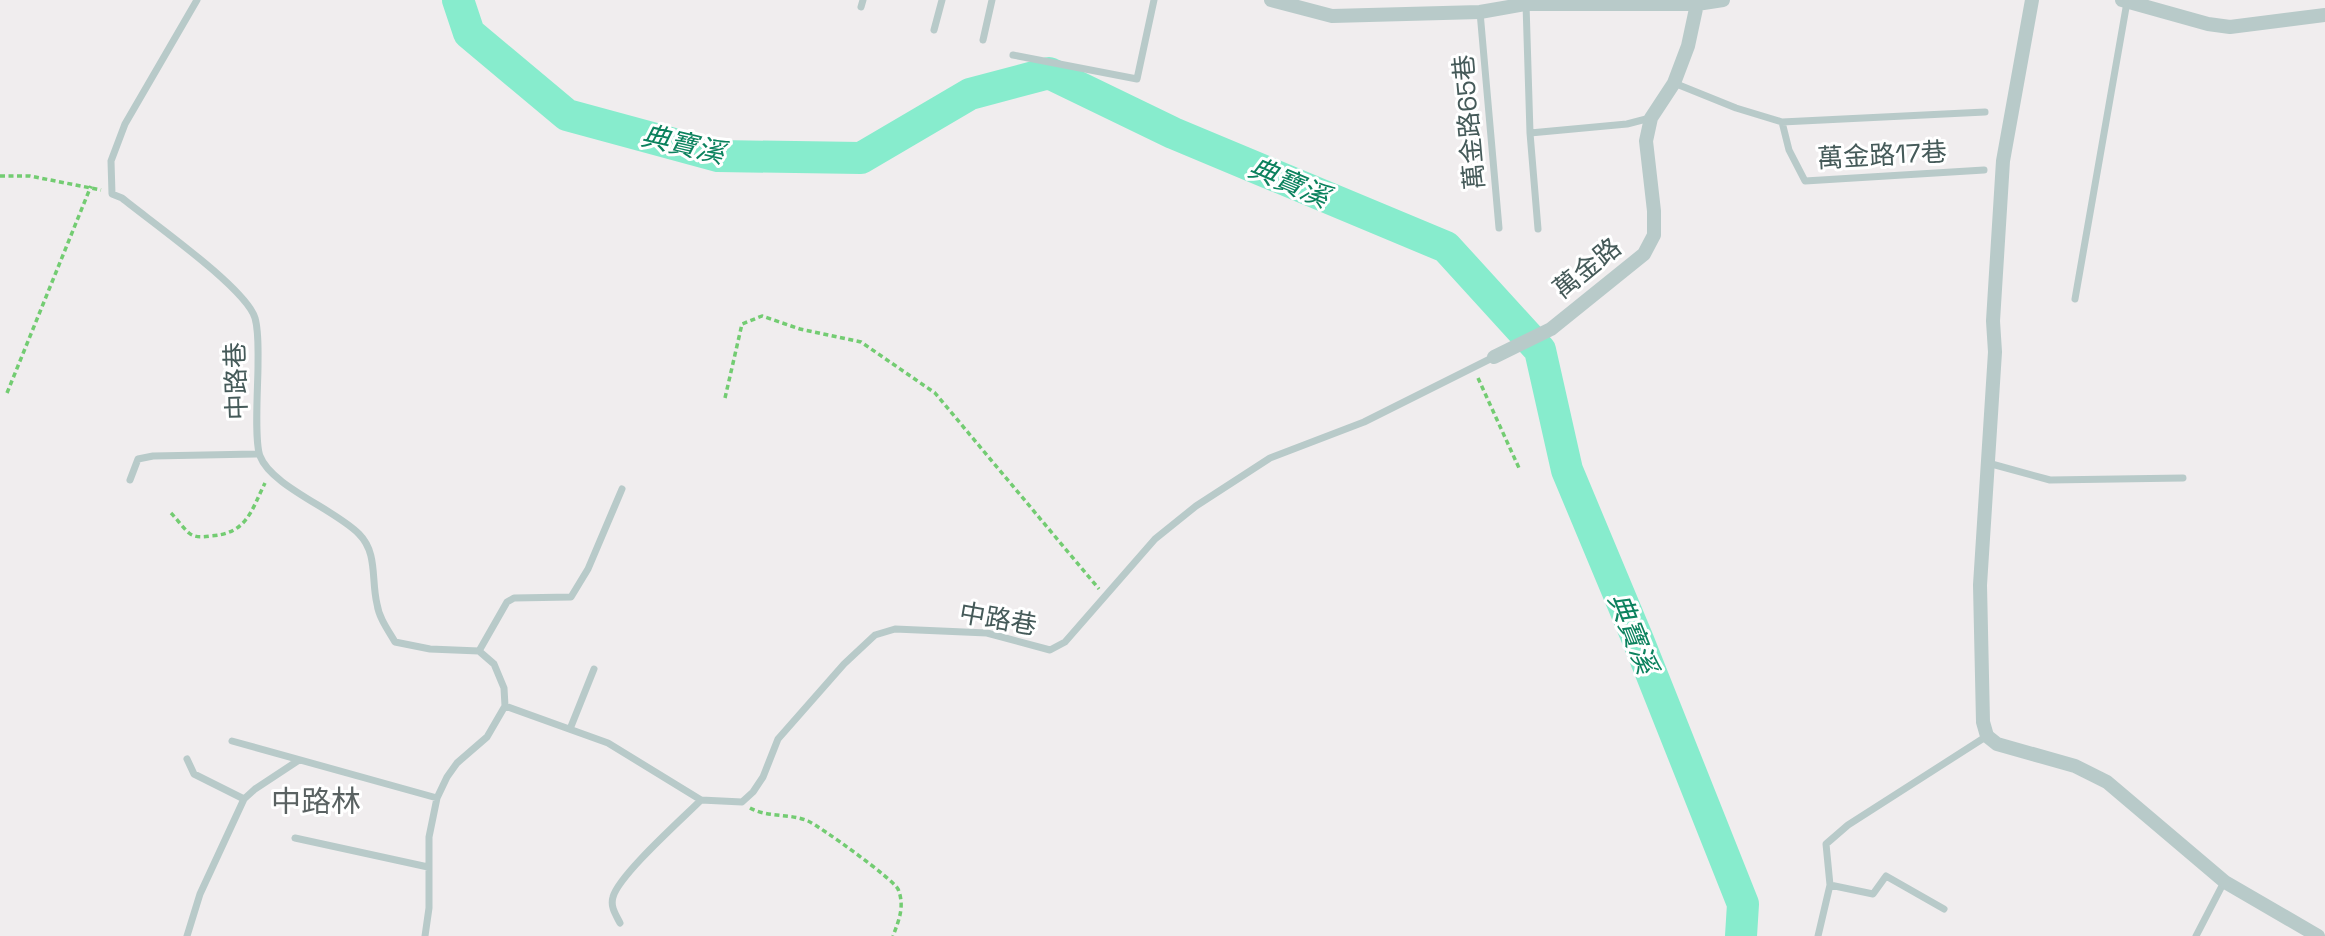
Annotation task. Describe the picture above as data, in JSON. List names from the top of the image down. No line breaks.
{"streets":{"street":["萬金路"],"lane":["萬金路65巷","萬金路17巷","中路巷"]},"crossings":[["萬金路17巷","萬金路"],["萬金路","中路巷"]],"districts":["中路林"],"water":["典寶溪"]}
